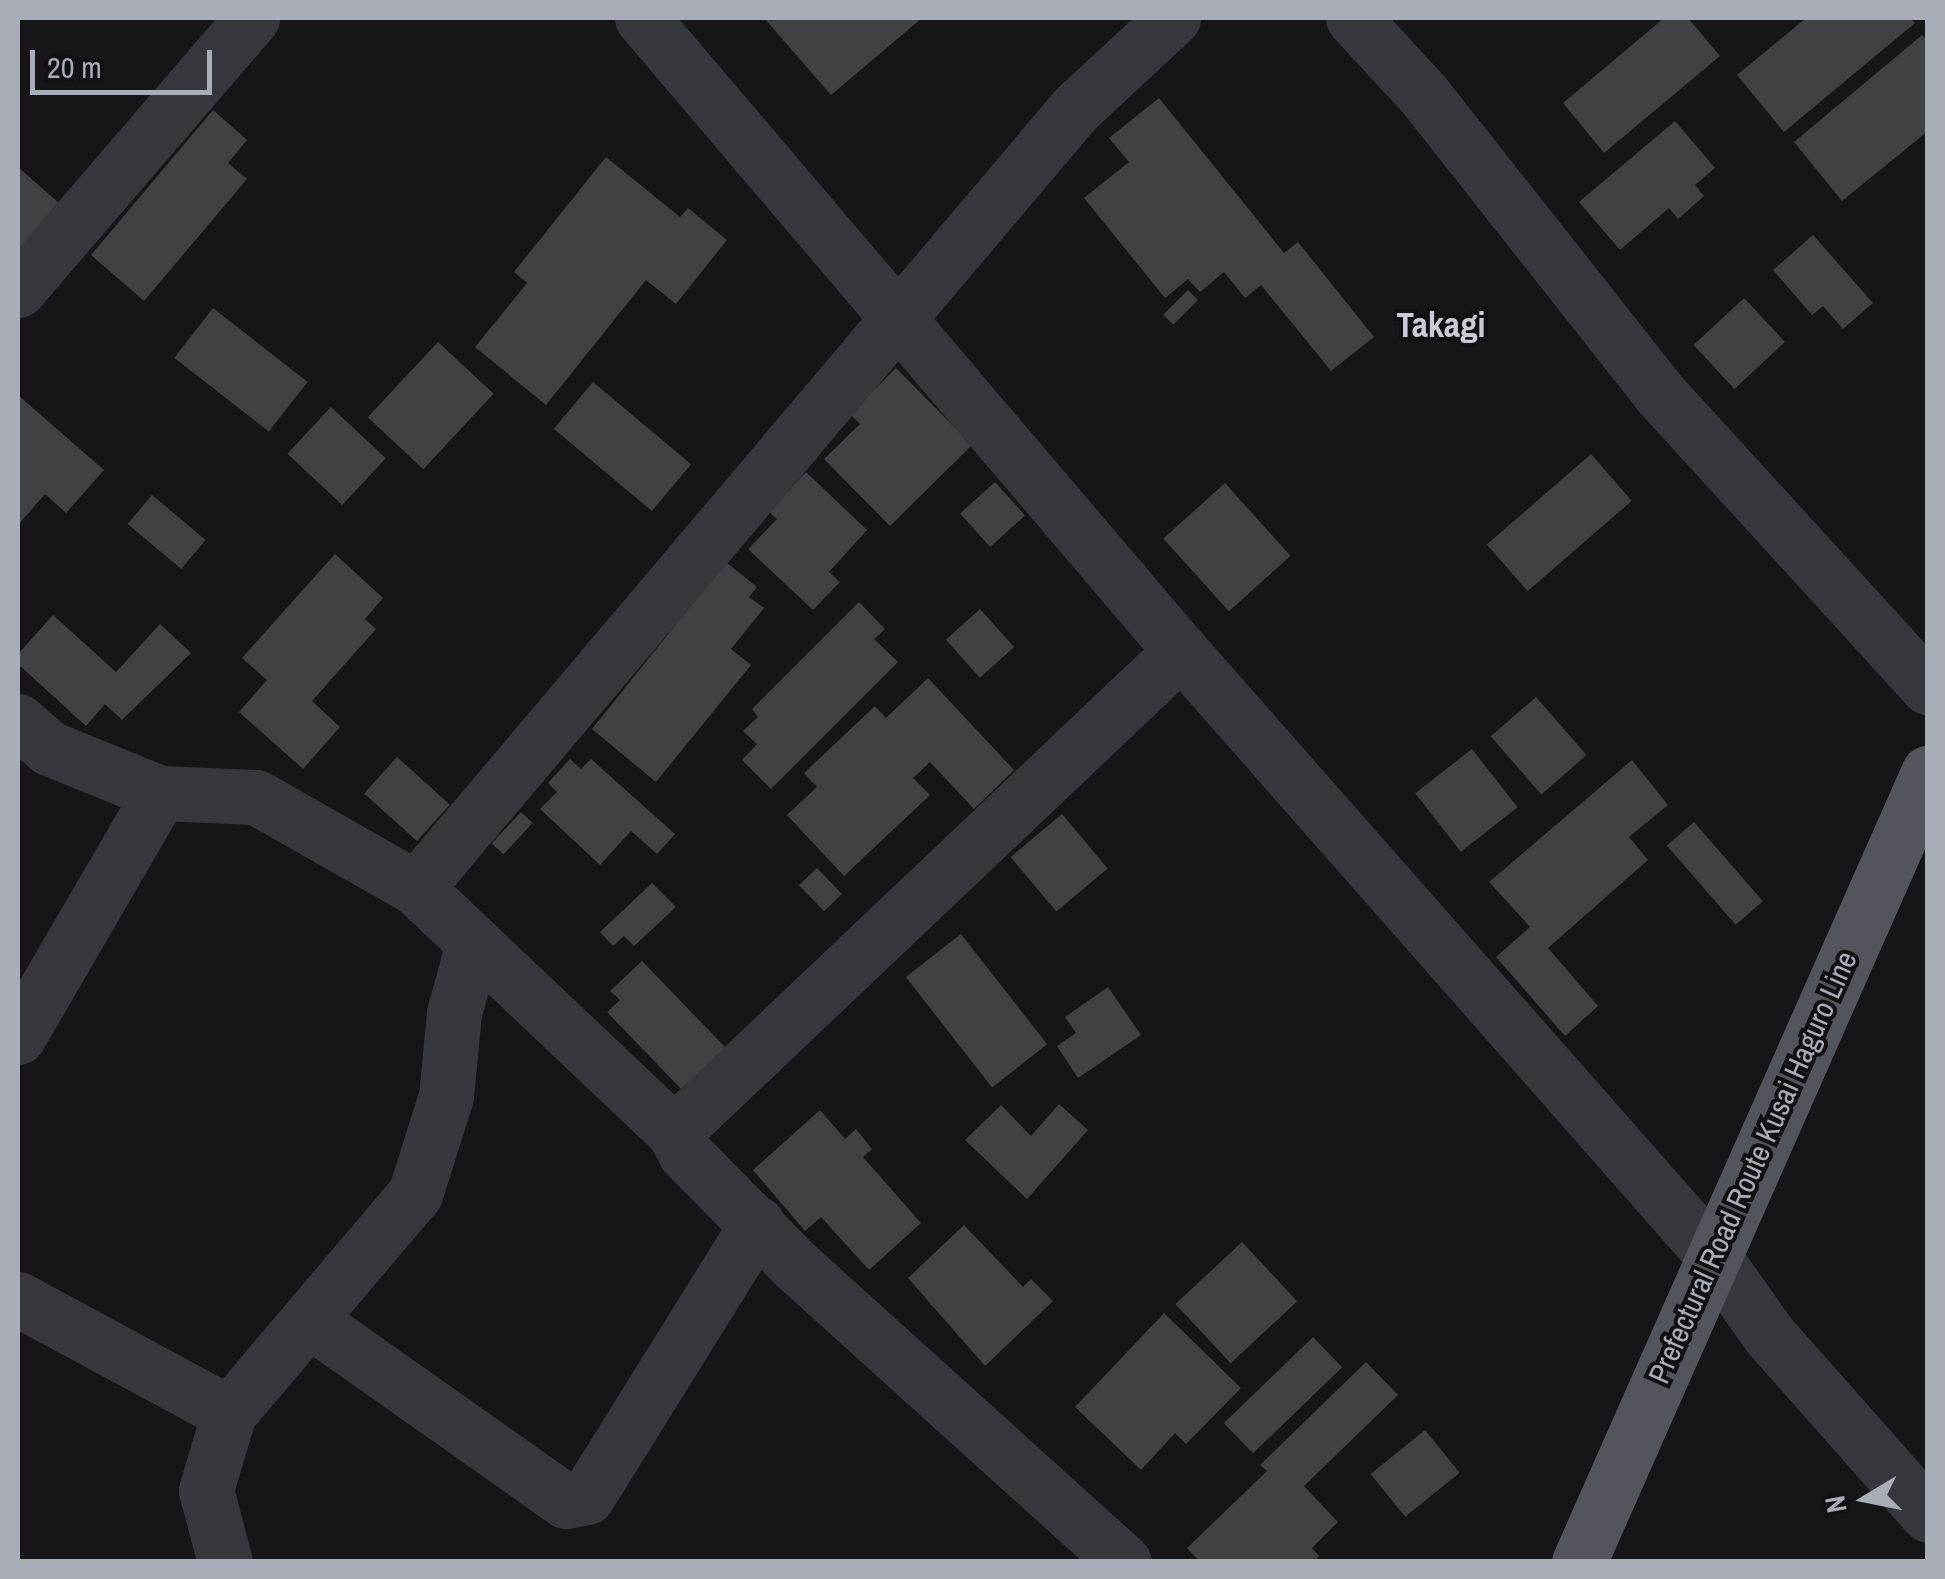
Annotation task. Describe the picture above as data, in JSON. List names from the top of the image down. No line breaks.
{"streets":{"main road":["Prefectural Road Route Kusai Haguro Line"]},"districts":["Takagi"],"scale_bar":"20 m","north":"left"}
